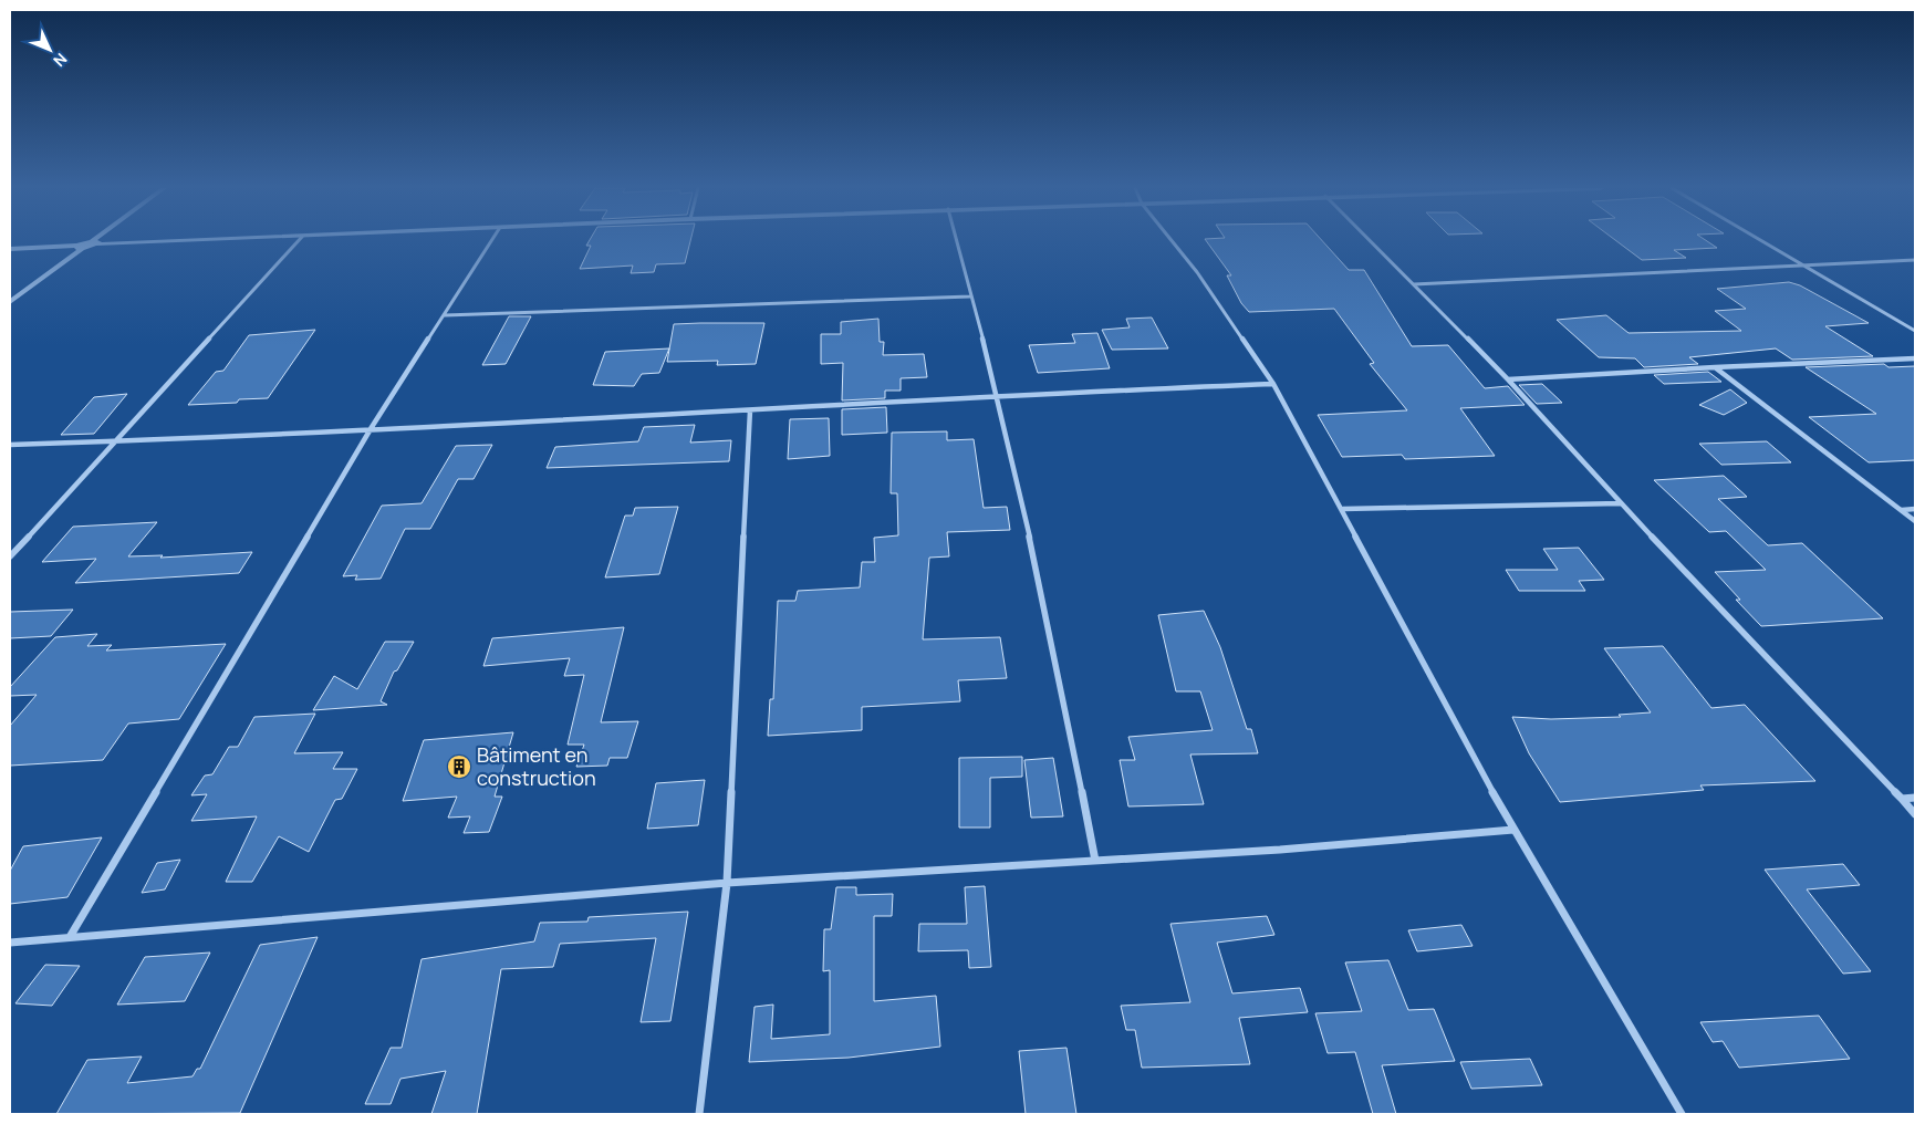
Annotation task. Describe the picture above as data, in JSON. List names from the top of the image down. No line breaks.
{"places":{"building":["Bâtiment en construction"]},"north":"bottom right"}
